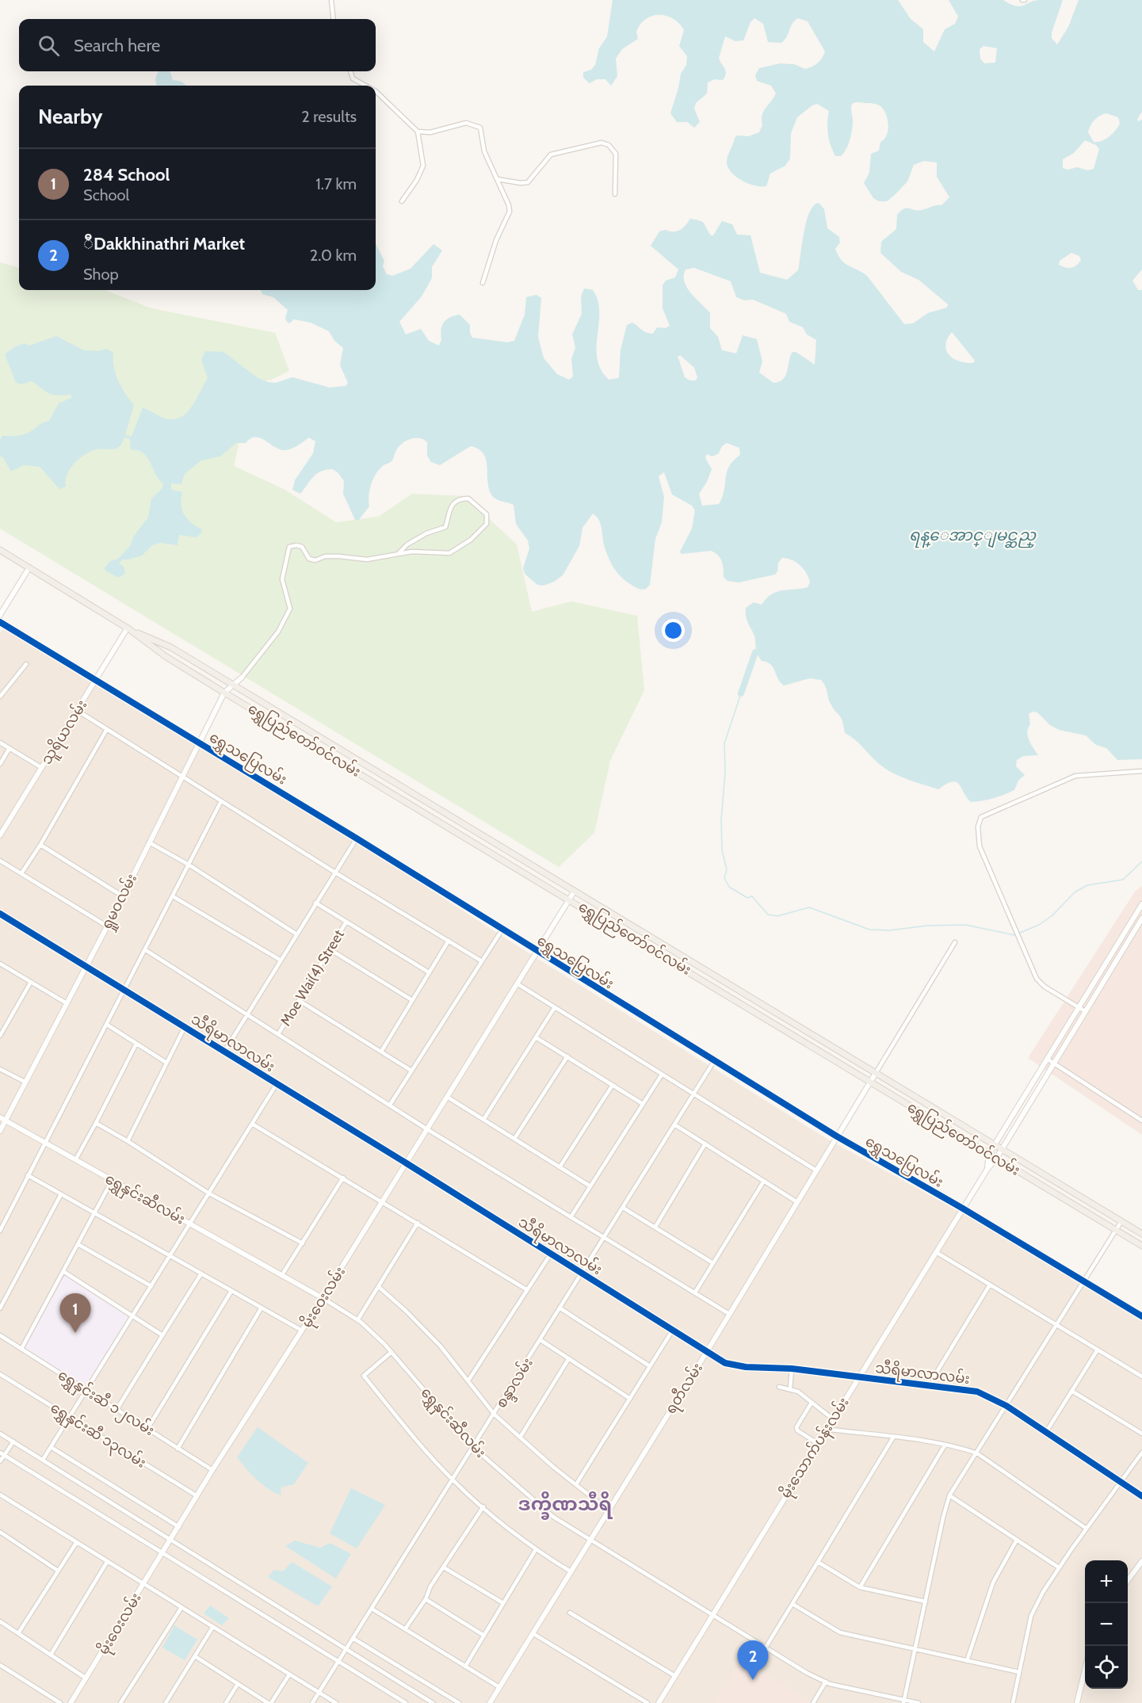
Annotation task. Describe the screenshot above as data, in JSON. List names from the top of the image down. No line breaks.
{"streets":{"main road":["ရွှေပြည်တော်ဝင်လမ်း"],"street":["သူရိယလမ်း","ရွှေသပြေလမ်း","ရှုမဝလမ်း","Moe Wai(4) Street","သီရိမာလာလမ်း","ရွှေနှင်းဆီလမ်း","မိုးဝေးလမ်း","စန္ဒာလမ်း","ရတီလမ်း","ရွှေနှင်းဆီ ၁၂လမ်း","ရွှေနှင်းဆီ ၁၃လမ်း","မိုးသောက်ပန်းလမ်း"]},"crossings":[["သူရိယလမ်း","ရွှေပြည်တော်ဝင်လမ်း"],["သူရိယလမ်း","ရွှေသပြေလမ်း"],["ရွှေပြည်တော်ဝင်လမ်း","ရှုမဝလမ်း"],["ရွှေပြည်တော်ဝင်လမ်း","မိုးဝေးလမ်း"],["ရွှေပြည်တော်ဝင်လမ်း","ရတီလမ်း"],["ရွှေပြည်တော်ဝင်လမ်း","မိုးသောက်ပန်းလမ်း"],["ရွှေသပြေလမ်း","ရှုမဝလမ်း"],["ရွှေသပြေလမ်း","မိုးဝေးလမ်း"],["ရွှေသပြေလမ်း","စန္ဒာလမ်း"],["ရွှေသပြေလမ်း","ရတီလမ်း"],["ရွှေသပြေလမ်း","မိုးသောက်ပန်းလမ်း"],["ရှုမဝလမ်း","သီရိမာလာလမ်း"],["ရှုမဝလမ်း","ရွှေနှင်းဆီလမ်း"],["သီရိမာလာလမ်း","မိုးဝေးလမ်း"],["သီရိမာလာလမ်း","စန္ဒာလမ်း"],["သီရိမာလာလမ်း","ရတီလမ်း"],["သီရိမာလာလမ်း","မိုးသောက်ပန်းလမ်း"],["ရွှေနှင်းဆီလမ်း","မိုးဝေးလမ်း"],["ရွှေနှင်းဆီလမ်း","စန္ဒာလမ်း"],["ရွှေနှင်းဆီလမ်း","ရတီလမ်း"],["ရွှေနှင်းဆီလမ်း","မိုးသောက်ပန်းလမ်း"],["မိုးဝေးလမ်း","ရွှေနှင်းဆီ ၁၂လမ်း"],["မိုးဝေးလမ်း","ရွှေနှင်းဆီ ၁၃လမ်း"]],"districts":["ဒက္ခိဏသီရိ"],"water":["ရန္ေအာင္ျမင္ဆည္"],"page":{"search":"Search here","heading":["Nearby","2 results"],"list":[{"mark":"1","name":"284 School","note":"School","value":"1.7 km"},{"mark":"2","name":"ီDakkhinathri Market","note":"Shop","value":"2.0 km"}],"pins":["1","2"],"map_buttons":["+","−"]}}
